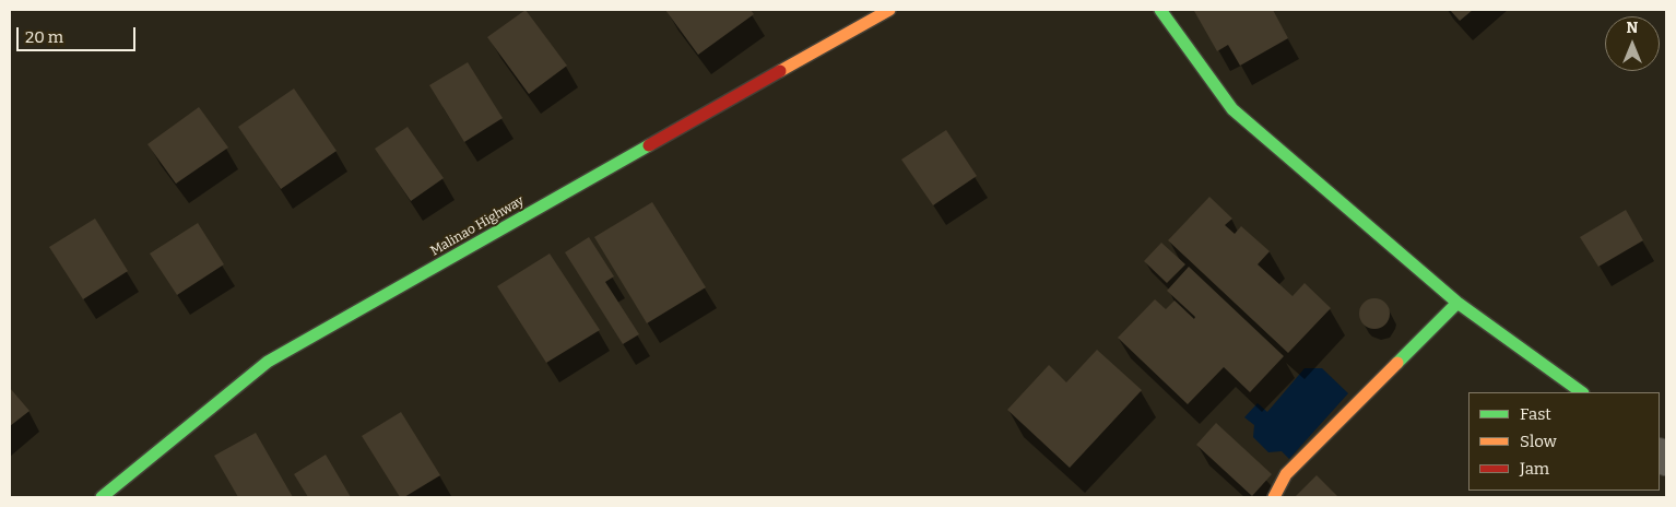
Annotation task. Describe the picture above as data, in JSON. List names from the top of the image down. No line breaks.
{"streets":{"main road":["Malinao Highway"]},"legend":["Fast","Slow","Jam"],"scale_bar":"20 m","north":"top"}
